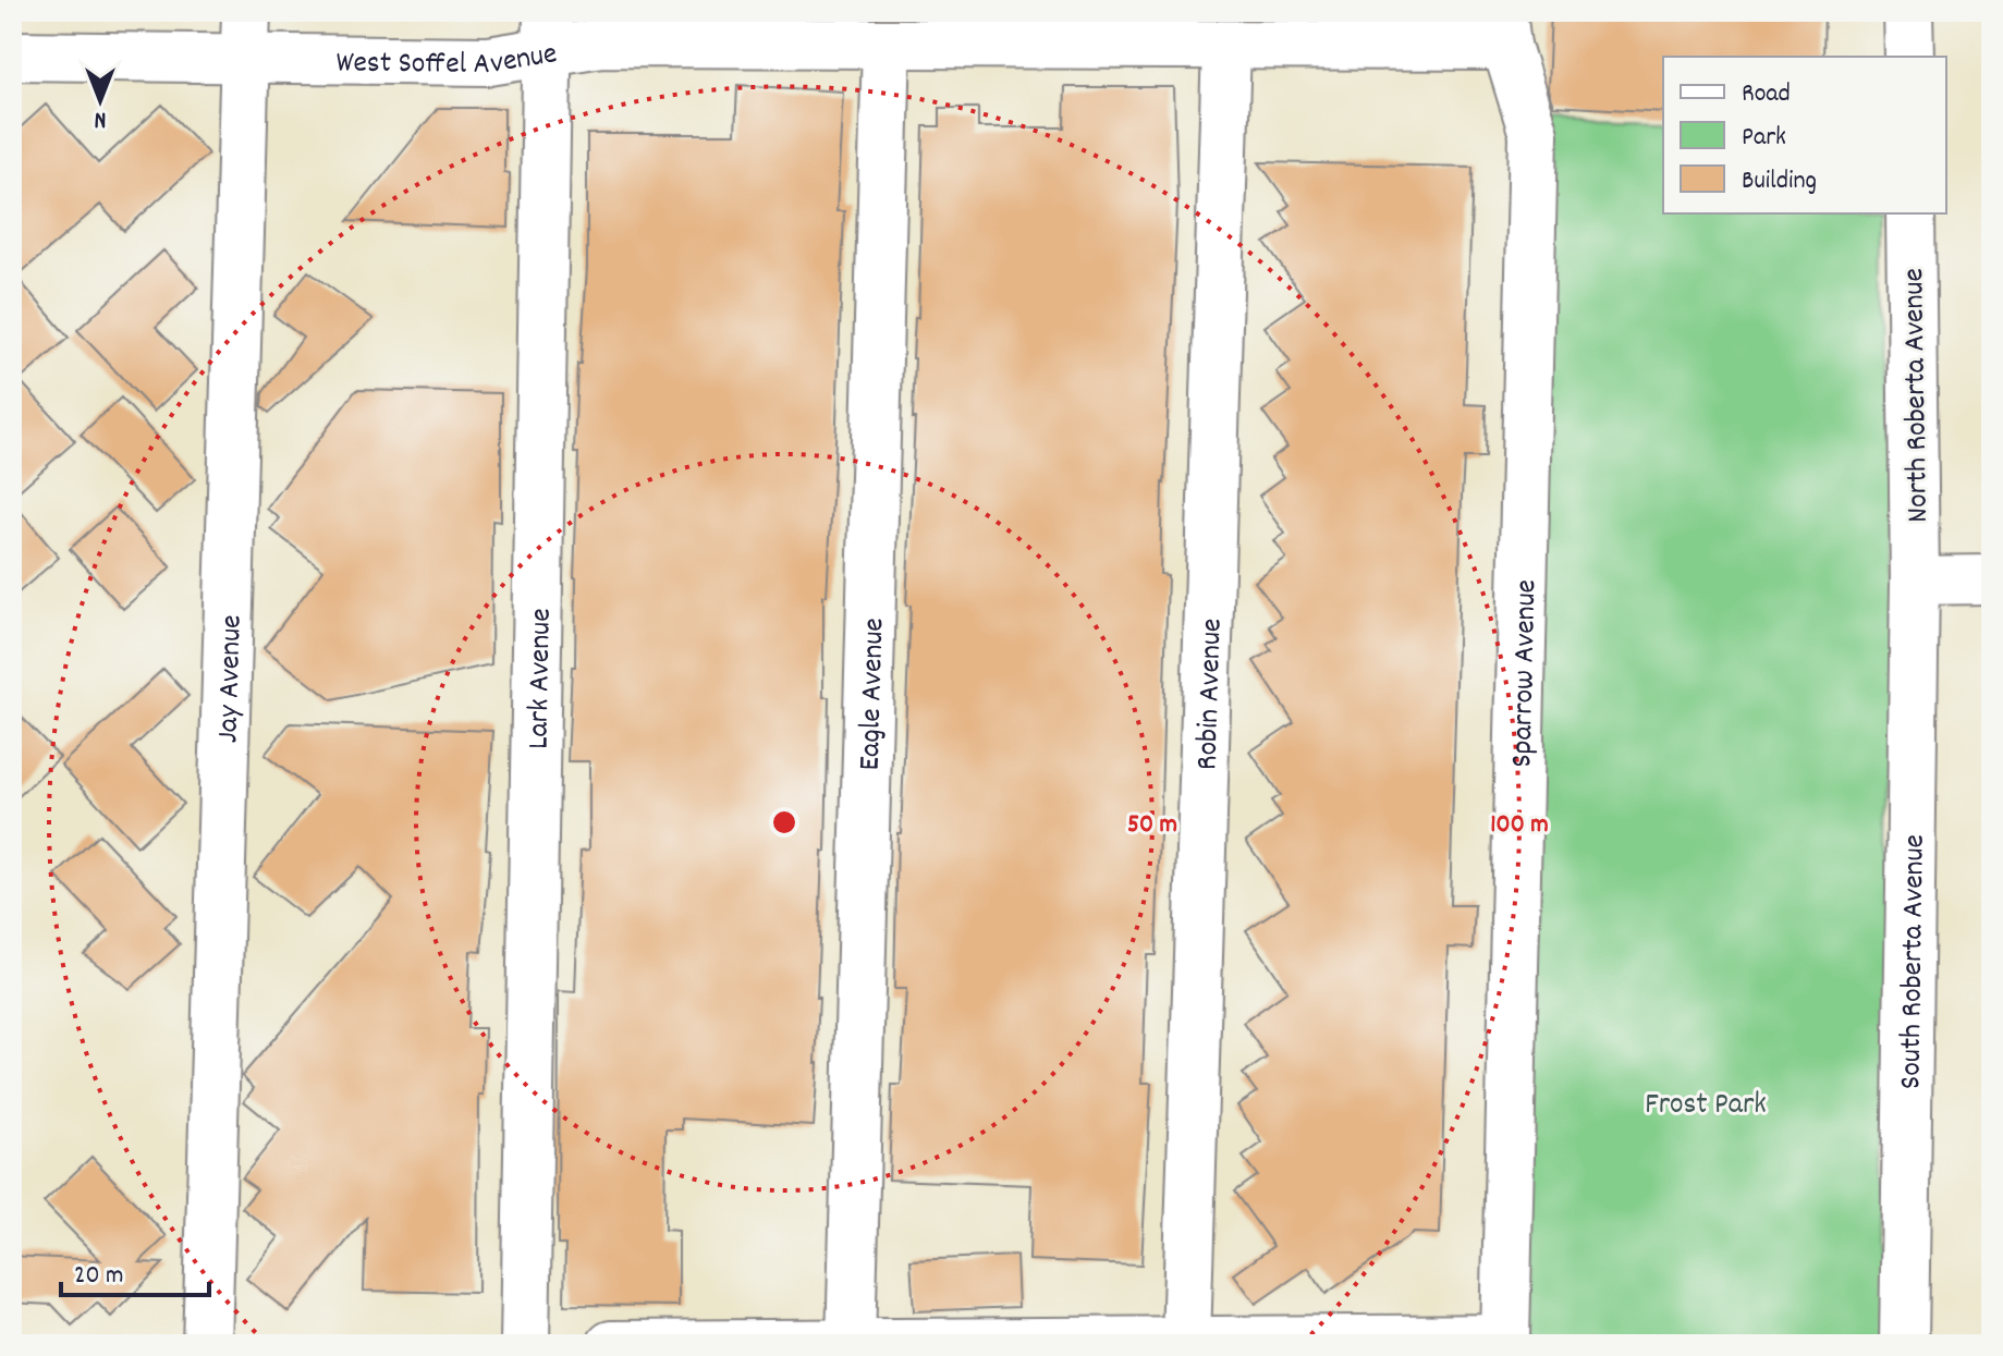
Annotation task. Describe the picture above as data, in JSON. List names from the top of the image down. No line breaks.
{"streets":{"street":["West Soffel Avenue","North Roberta Avenue","Sparrow Avenue","Jay Avenue","Lark Avenue","Robin Avenue","Eagle Avenue","South Roberta Avenue"]},"crossings":[["West Soffel Avenue","Sparrow Avenue"],["West Soffel Avenue","Jay Avenue"],["West Soffel Avenue","Lark Avenue"],["West Soffel Avenue","Robin Avenue"],["West Soffel Avenue","Eagle Avenue"],["North Roberta Avenue","South Roberta Avenue"],["Sparrow Avenue","Robin Avenue"]],"parks":["Frost Park"],"legend":["Road","Park","Building"],"scale_bar":"20 m","north":"bottom","rings":["50 m","100 m"]}
